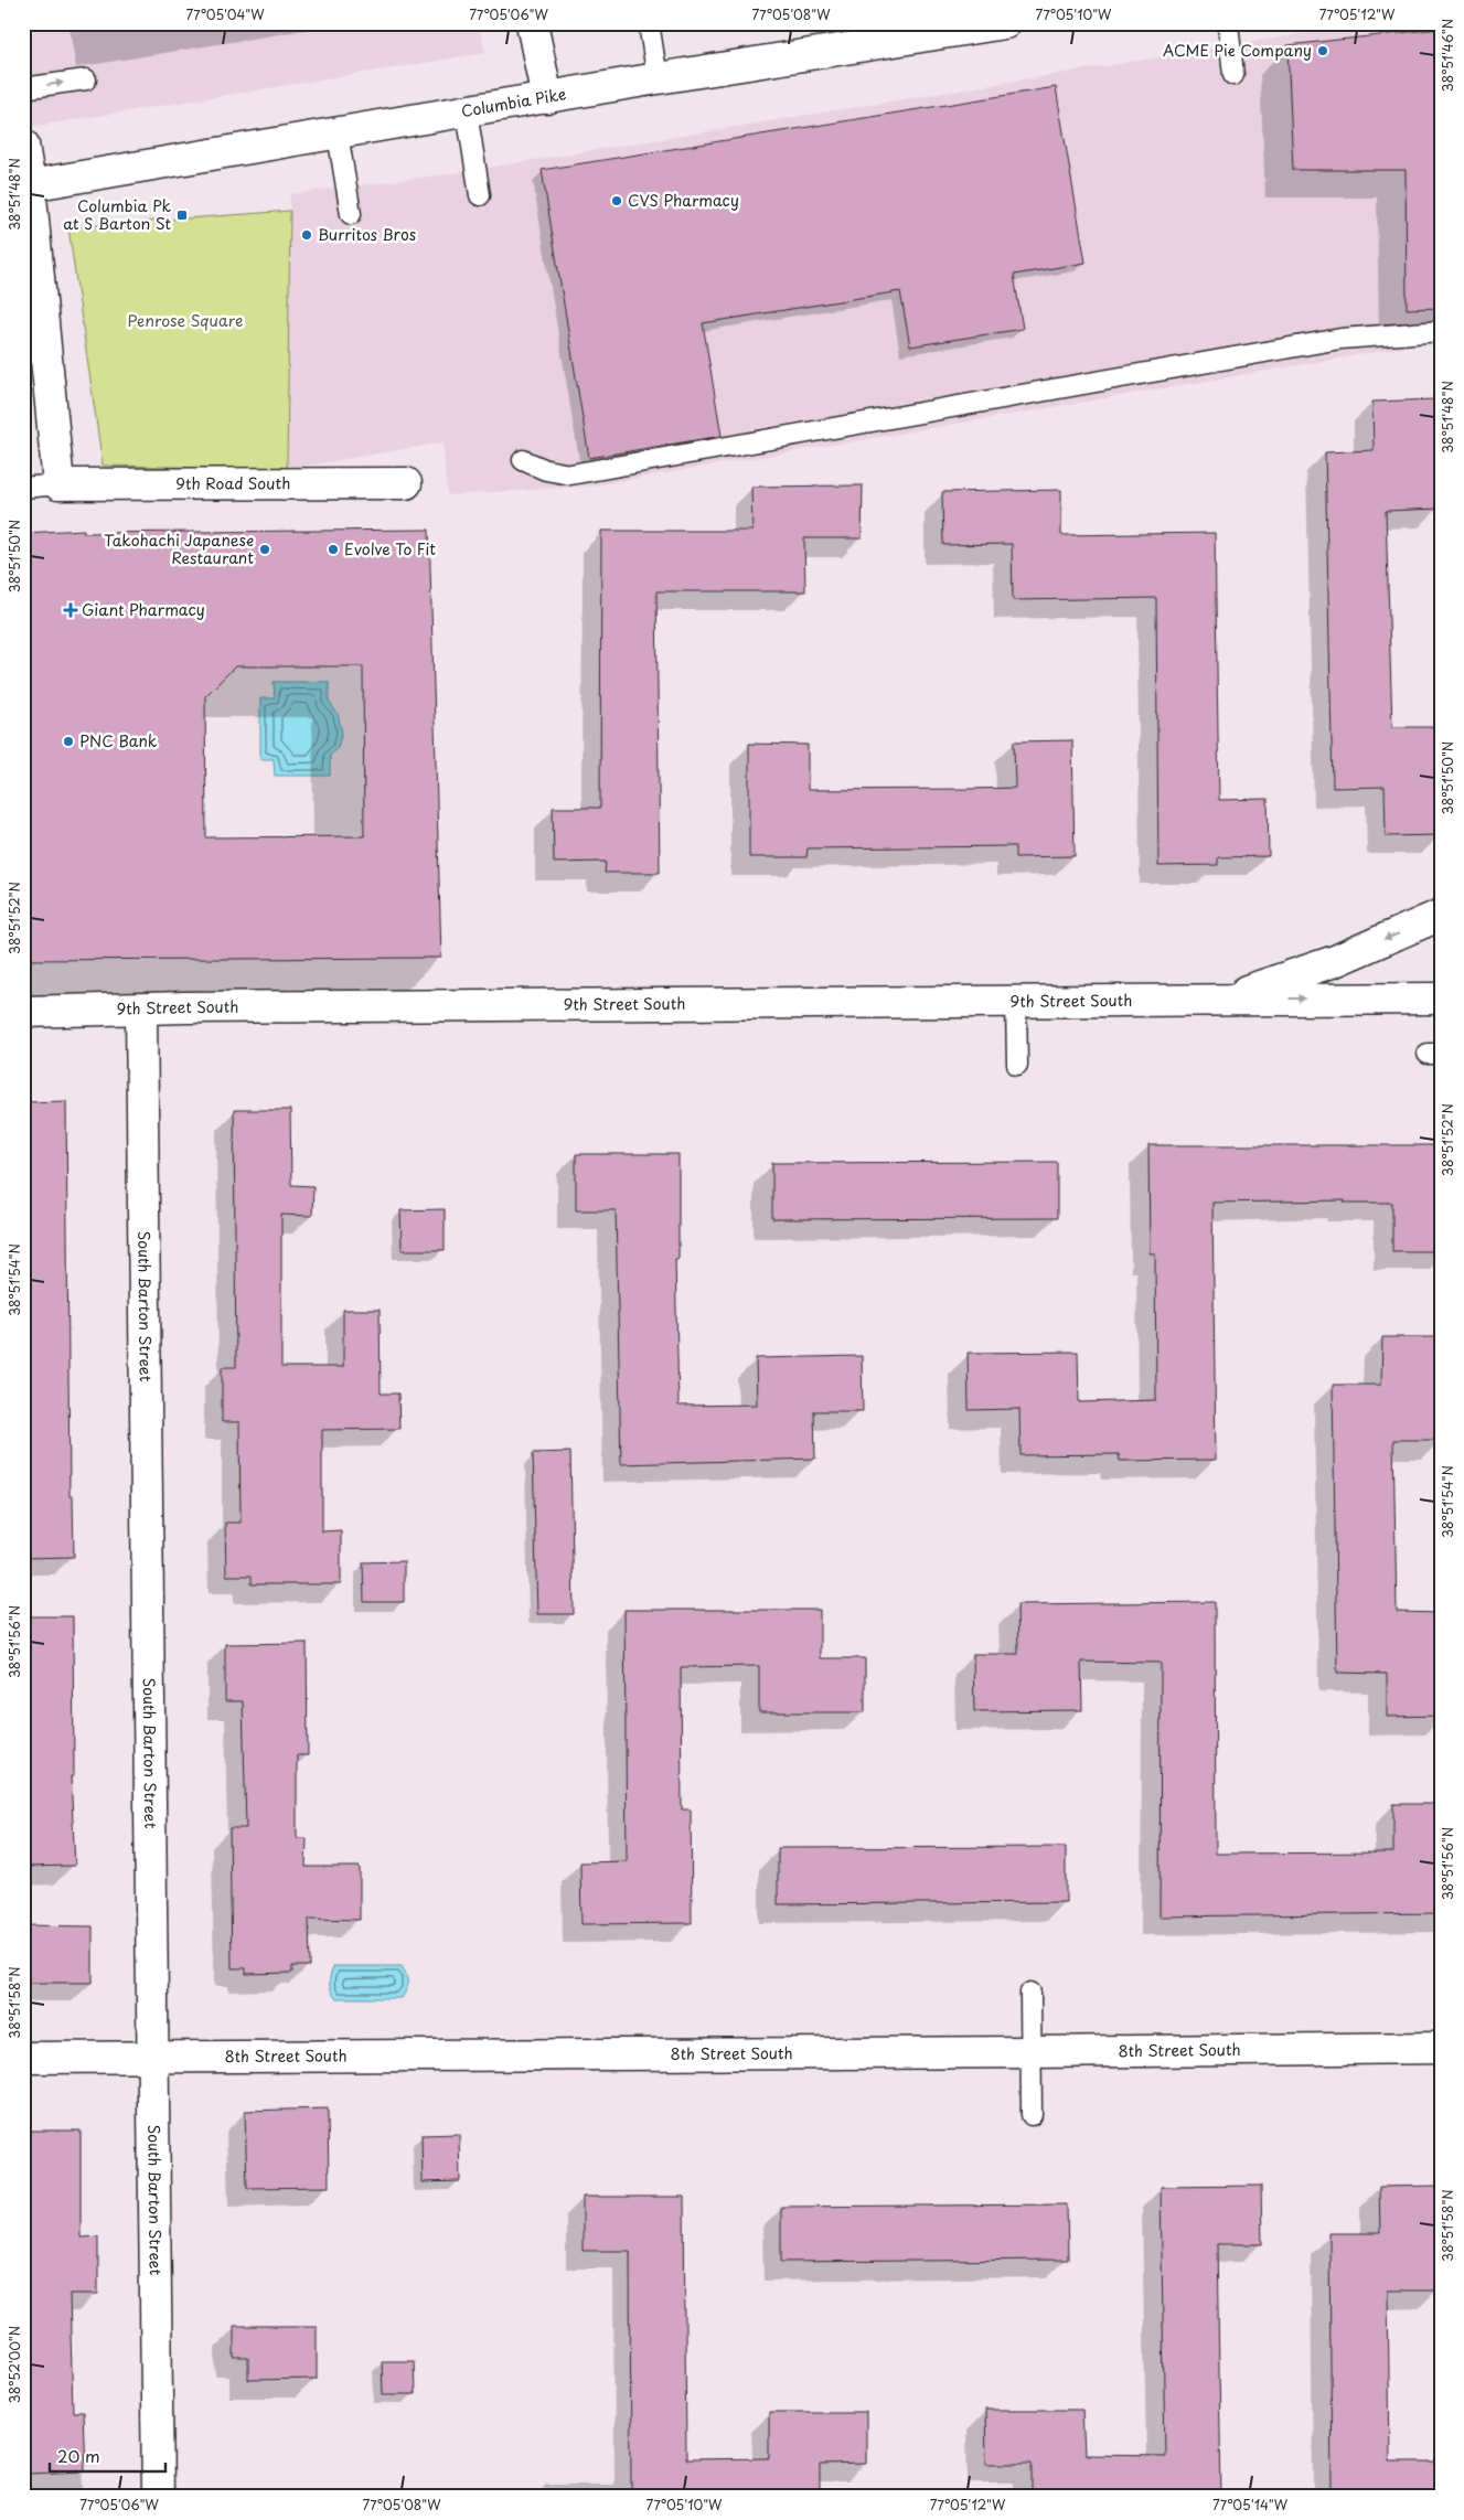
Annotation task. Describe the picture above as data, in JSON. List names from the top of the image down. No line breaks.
{"streets":{"street":["Columbia Pike","9th Road South","9th Street South","South Barton Street","8th Street South"]},"crossings":[["9th Street South","South Barton Street"],["South Barton Street","8th Street South"]],"parks":["Penrose Square"],"places":{"other":["ACME Pie Company","CVS Pharmacy","Burritos Bros","Takohachi Japanese Restaurant","Evolve To Fit","PNC Bank"],"transit":["Columbia Pk at S Barton St"],"health":["Giant Pharmacy"]},"scale_bar":"20 m","coordinates":["77°05'04\"W","77°05'06\"W","77°05'08\"W","77°05'10\"W","77°05'12\"W","38°51'46\"N","38°51'48\"N","38°51'50\"N","38°51'52\"N","38°51'54\"N","38°51'56\"N","38°51'58\"N","38°52'00\"N","77°05'14\"W"]}
